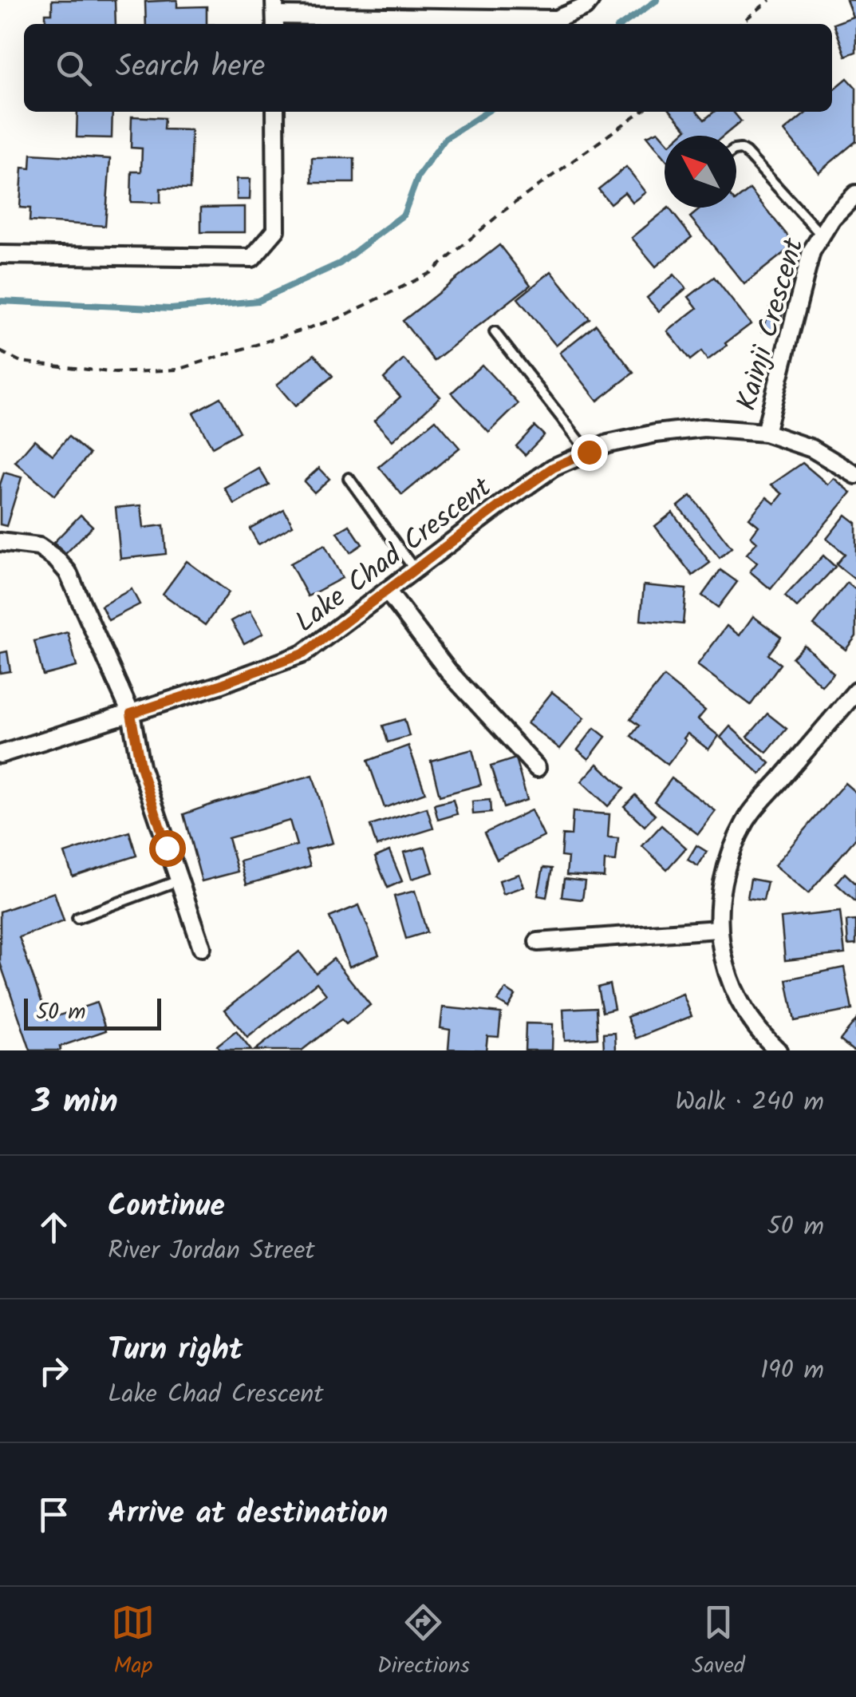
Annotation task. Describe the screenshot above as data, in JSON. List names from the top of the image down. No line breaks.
{"streets":{"street":["Kainji Crescent","Lake Chad Crescent"]},"crossings":[["Kainji Crescent","Lake Chad Crescent"]],"scale_bar":"50 m","north":"top left","page":{"search":"Search here","scale":"50 m","heading":["3 min","Walk · 240 m"],"list":[["Continue","River Jordan Street","50 m"],["Turn right","Lake Chad Crescent","190 m"],"Arrive at destination"],"nav":["Map","Directions","Saved"]}}
